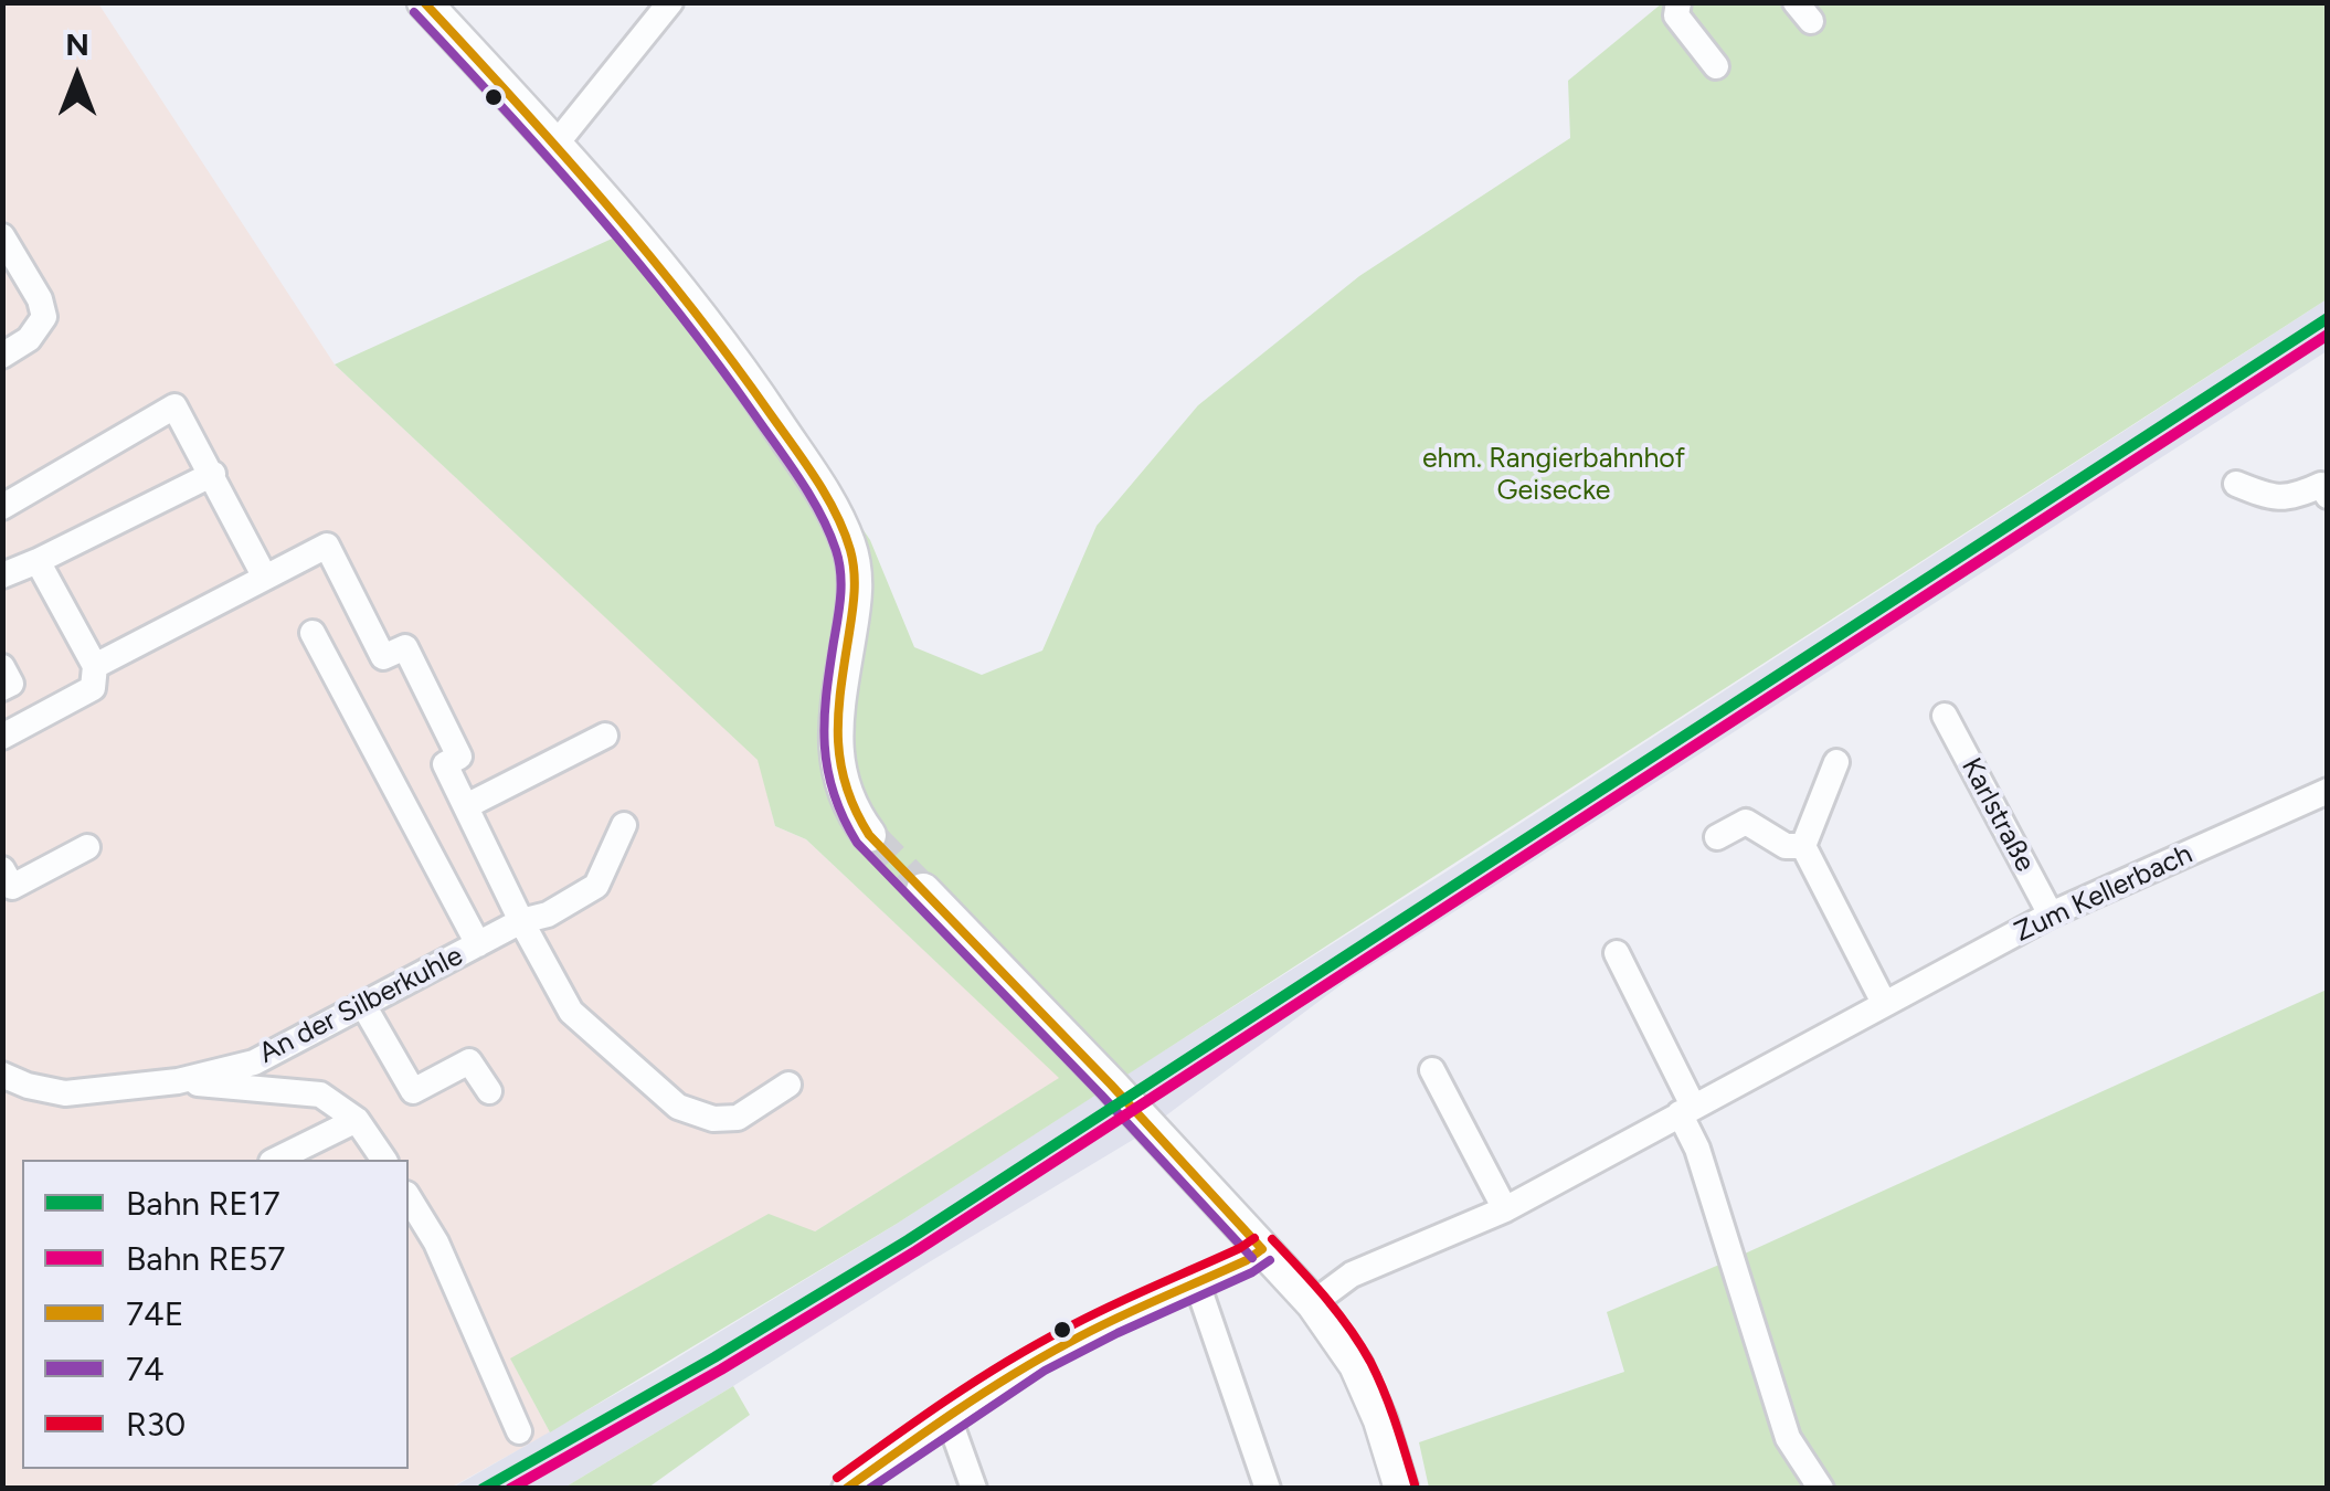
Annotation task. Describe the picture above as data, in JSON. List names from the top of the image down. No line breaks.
{"streets":{"street":["Karlstraße","Zum Kellerbach","An der Silberkuhle"]},"crossings":[["Karlstraße","Zum Kellerbach"]],"parks":["ehm. Rangierbahnhof Geisecke"],"lines":["transit line 74E","transit line 74","rail line RE17","rail line RE57","transit line R30"],"legend":["Bahn RE17","Bahn RE57","74E","74","R30"],"north":"top"}
